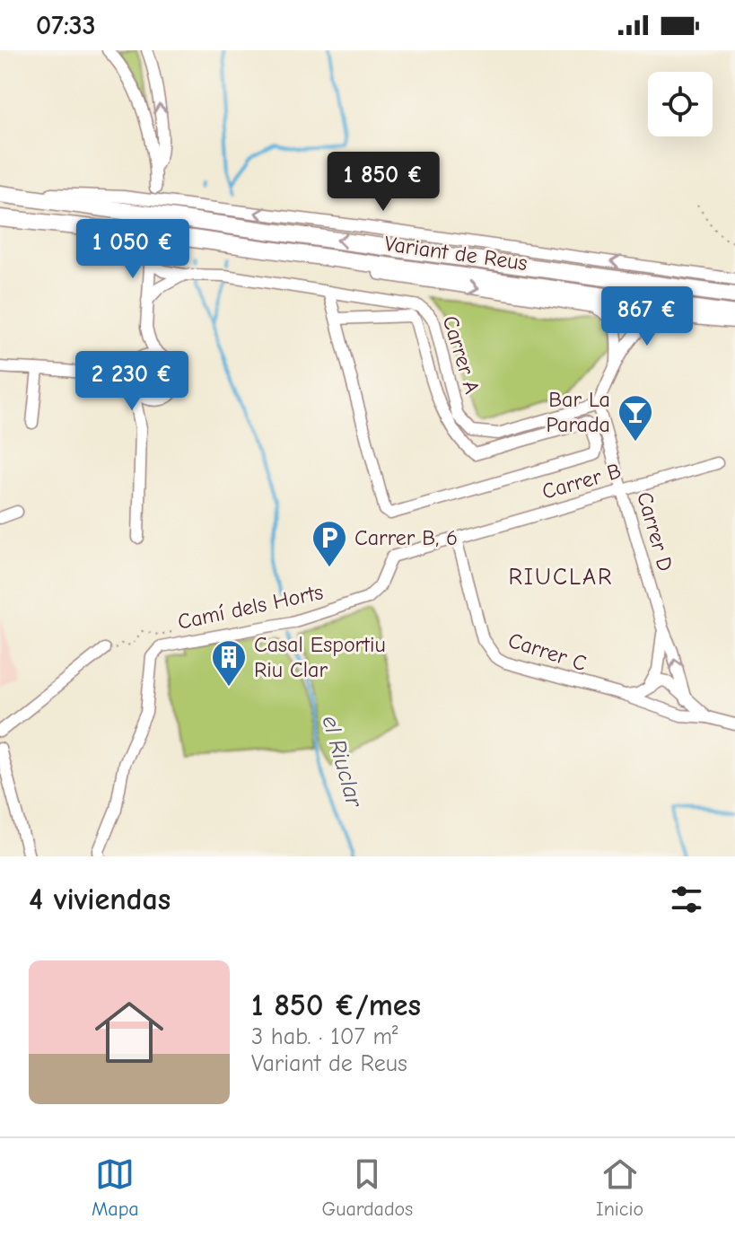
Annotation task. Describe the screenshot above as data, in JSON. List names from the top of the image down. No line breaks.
{"streets":{"highway":["Variant de Reus"],"street":["Carrer A","Carrer B","Carrer D","Camí dels Horts","Carrer C"]},"crossings":[["Carrer A","Carrer D"],["Carrer B","Carrer D"],["Carrer B","Camí dels Horts"],["Carrer B","Carrer C"],["Carrer D","Carrer C"],["Camí dels Horts","Carrer C"]],"districts":["RIUCLAR"],"water":["el Riuclar"],"places":{"bar":["Bar La Parada"],"parking":["Carrer B, 6"],"building":["Casal Esportiu Riu Clar"]},"page":{"status":"07:33","price":["1 850 €","1 050 €","867 €","2 230 €"],"heading":"4 viviendas","list":[{"name":"1 850 €/mes","note":"3 hab. · 107 m² · Variant de Reus"}],"tabs":["Mapa","Guardados","Inicio"]}}
